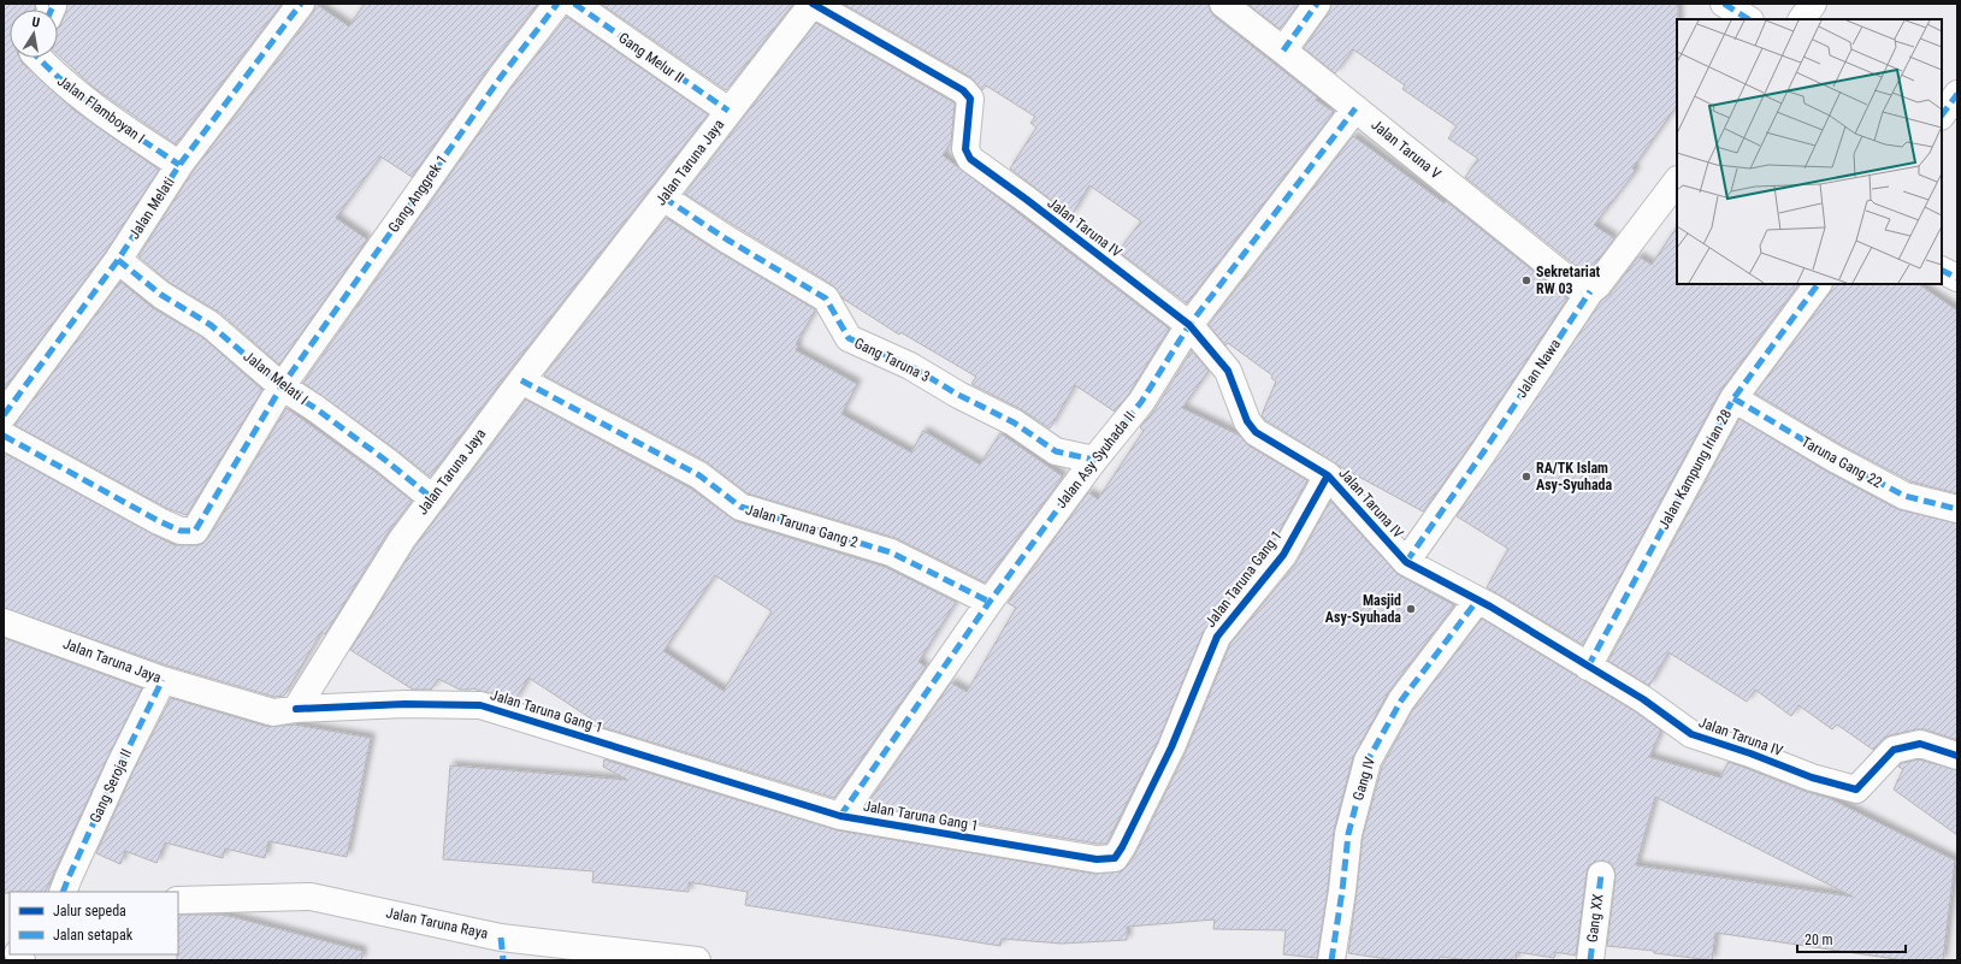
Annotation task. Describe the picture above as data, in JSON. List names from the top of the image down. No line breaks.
{"streets":{"street":["Gang Melur II","Jalan Flamboyan I","Jalan Taruna V","Jalan Taruna Jaya","Gang Anggrek 1","Jalan Melati","Jalan Taruna IV","Gang Taruna 3","Jalan Nawa","Jalan Melati I","Jalan Asy Syuhada II","Taruna Gang 22","Jalan Kampung Irian 28","Jalan Taruna Gang 2","Jalan Taruna Gang 1","Gang IV","Gang Seroja II","Gang XX","Jalan Taruna Raya"]},"crossings":[["Gang Melur II","Jalan Taruna Jaya"],["Jalan Flamboyan I","Jalan Melati"],["Jalan Taruna V","Jalan Nawa"],["Jalan Taruna V","Jalan Asy Syuhada II"],["Jalan Taruna Jaya","Jalan Taruna IV"],["Jalan Taruna Jaya","Gang Taruna 3"],["Jalan Taruna Jaya","Jalan Melati I"],["Jalan Taruna Jaya","Jalan Taruna Gang 2"],["Jalan Taruna Jaya","Jalan Taruna Gang 1"],["Jalan Taruna Jaya","Gang Seroja II"],["Gang Anggrek 1","Jalan Melati I"],["Jalan Melati","Jalan Melati I"],["Jalan Taruna IV","Jalan Nawa"],["Jalan Taruna IV","Jalan Asy Syuhada II"],["Jalan Taruna IV","Jalan Kampung Irian 28"],["Jalan Taruna IV","Jalan Taruna Gang 1"],["Jalan Taruna IV","Gang IV"],["Gang Taruna 3","Jalan Asy Syuhada II"],["Jalan Asy Syuhada II","Jalan Taruna Gang 2"],["Jalan Asy Syuhada II","Jalan Taruna Gang 1"],["Taruna Gang 22","Jalan Kampung Irian 28"]],"places":["Sekretariat RW 03","RA/TK Islam Asy-Syuhada","Masjid Asy-Syuhada"],"legend":["Jalur sepeda","Jalan setapak"],"scale_bar":"20 m","north":"top"}
